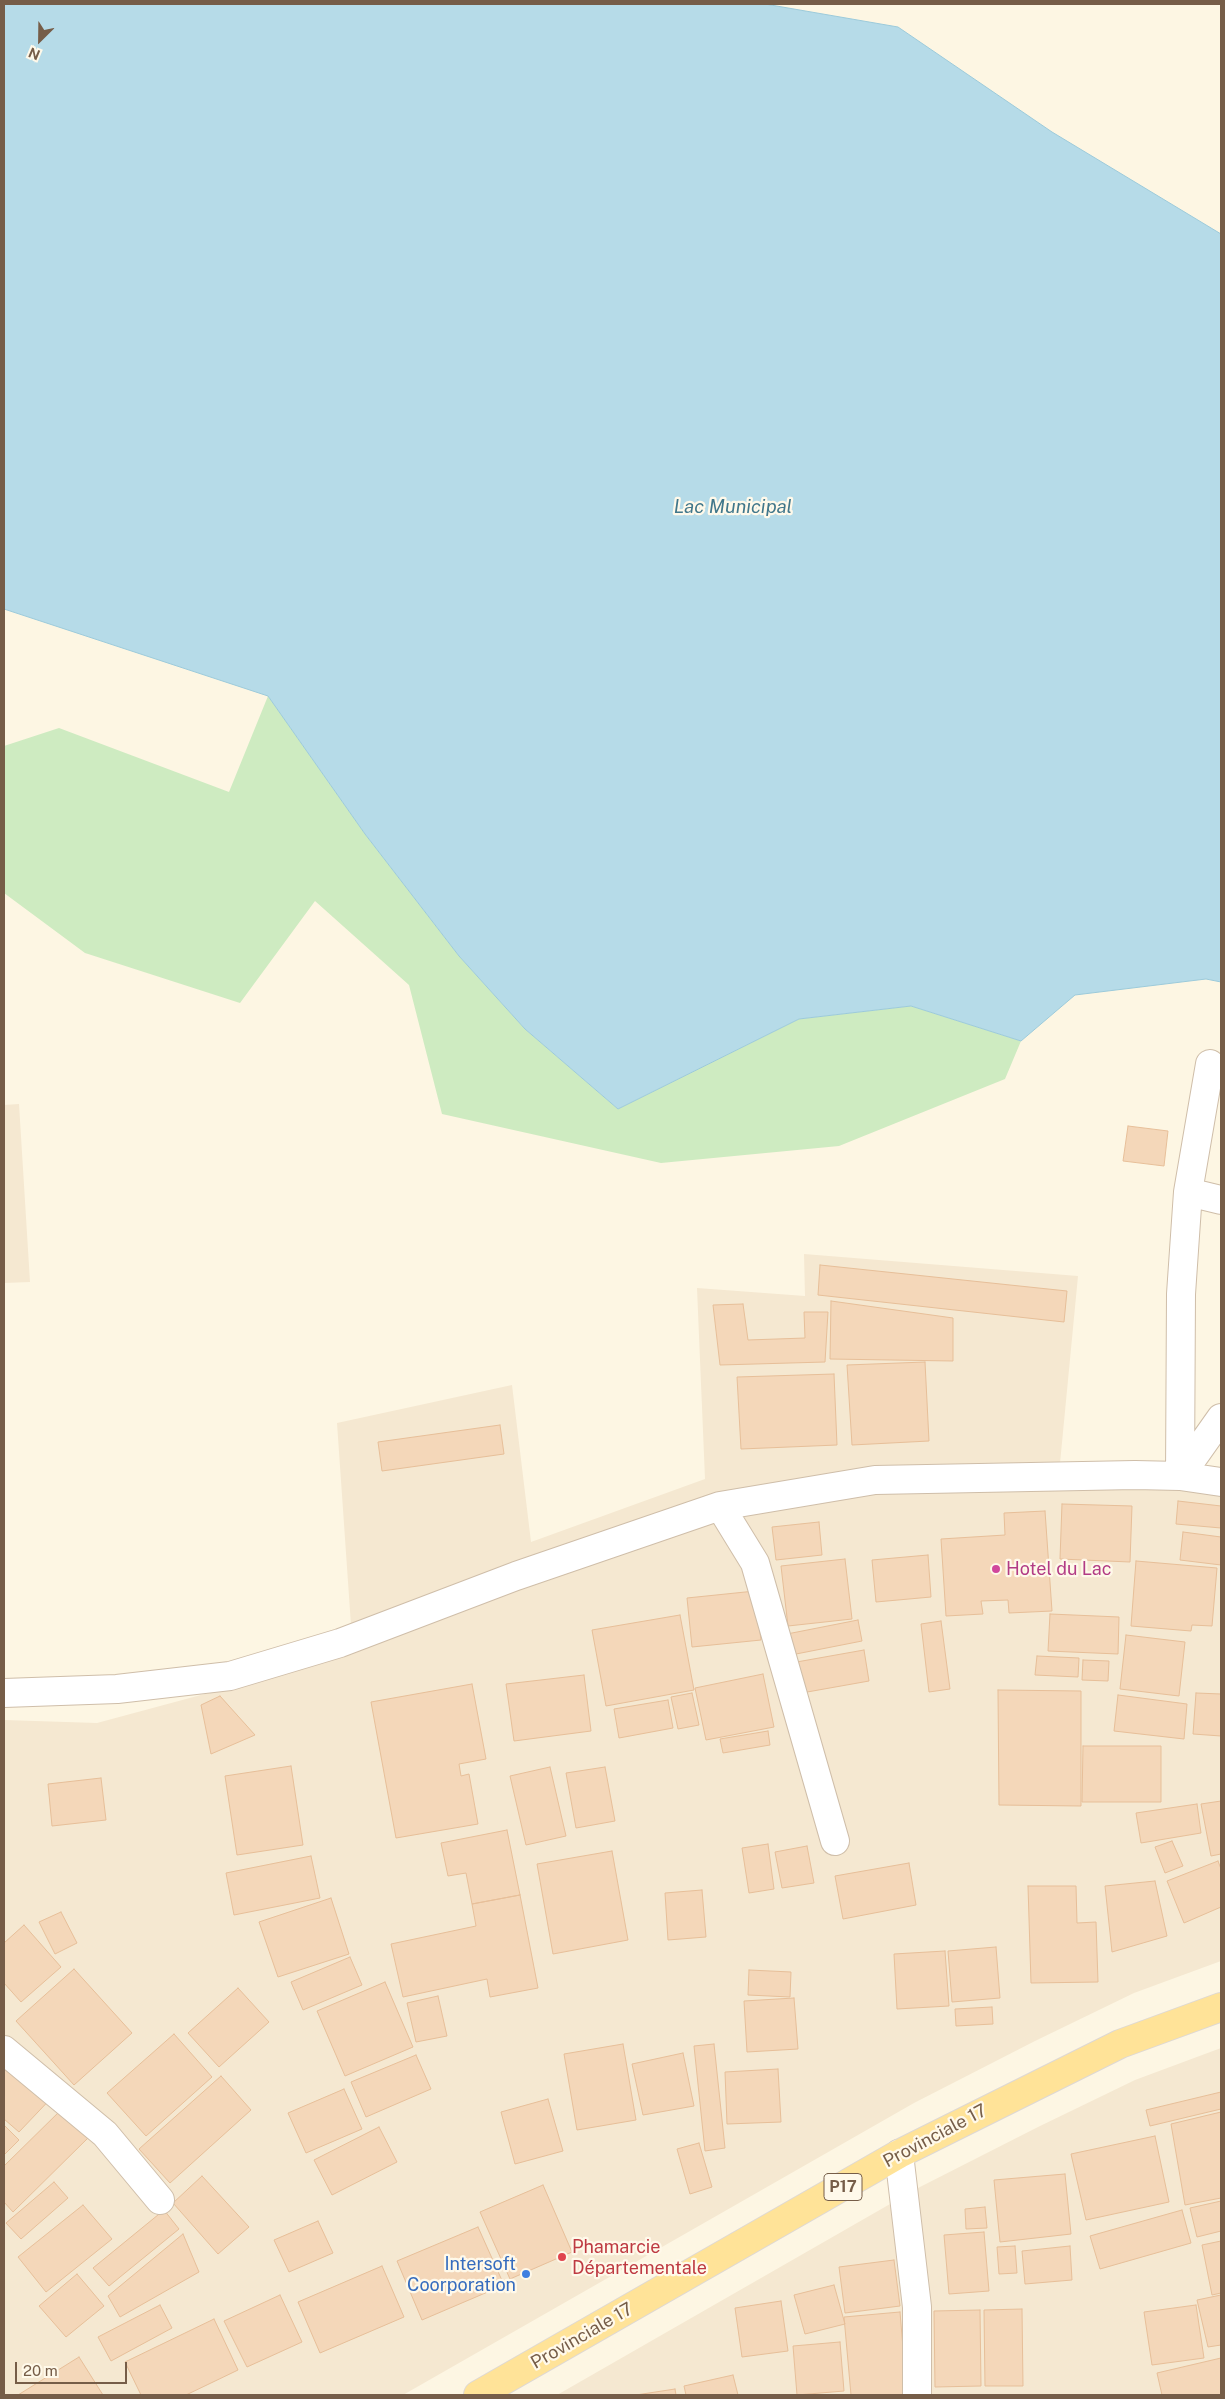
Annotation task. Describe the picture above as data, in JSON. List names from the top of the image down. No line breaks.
{"streets":{"main road":["Provinciale 17","P17"]},"water":["Lac Municipal"],"places":["Hotel du Lac","Phamarcie Départementale","Intersoft Coorporation"],"scale_bar":"20 m","north":"bottom left"}
